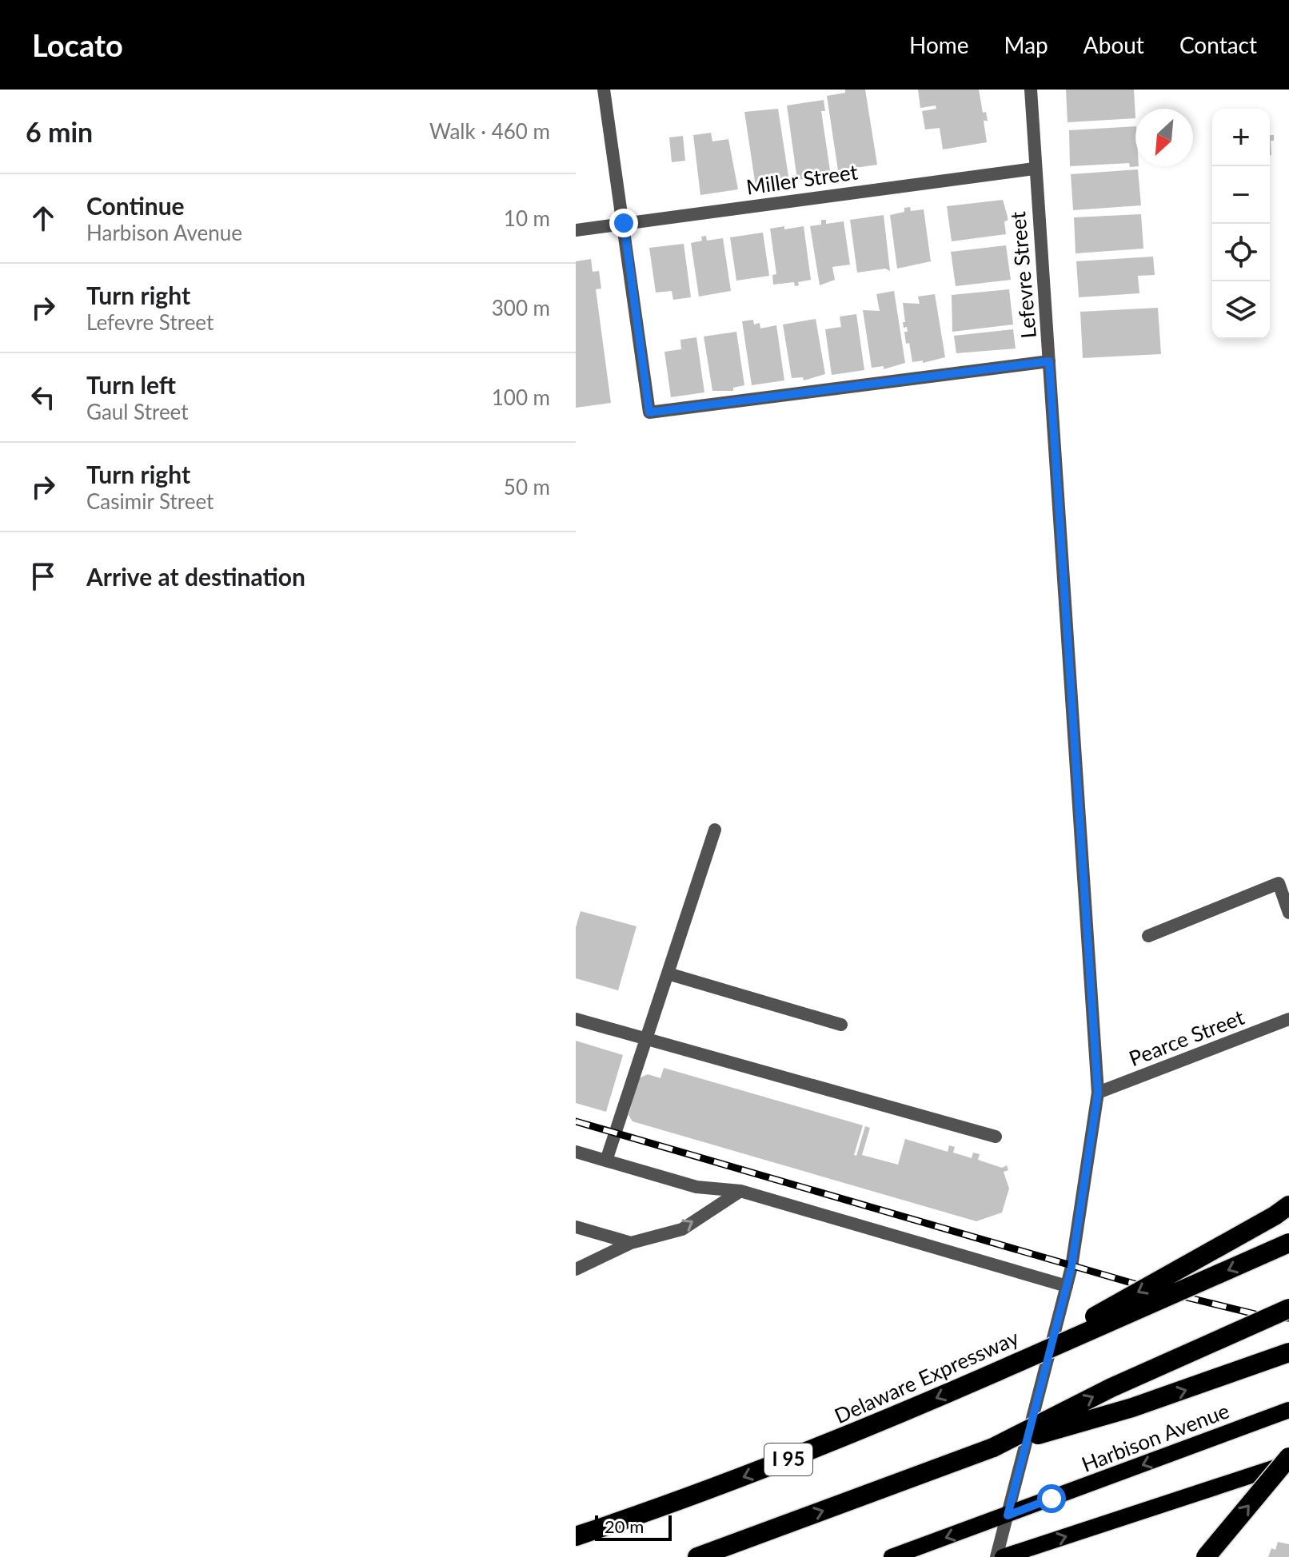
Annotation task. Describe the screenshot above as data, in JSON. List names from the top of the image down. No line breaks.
{"streets":{"highway":["Delaware Expressway","I 95"],"main road":["Harbison Avenue"],"street":["Miller Street","Lefevre Street","Pearce Street"]},"crossings":[["Miller Street","Lefevre Street"],["Lefevre Street","Pearce Street"],["Lefevre Street","Harbison Avenue"]],"scale_bar":"20 m","north":"bottom left","page":{"header":"Locato","nav":["Home","Map","About","Contact"],"heading":["6 min","Walk · 460 m"],"map_buttons":["+","−"],"list":[["Continue","Harbison Avenue","10 m"],["Turn right","Lefevre Street","300 m"],["Turn left","Gaul Street","100 m"],["Turn right","Casimir Street","50 m"],"Arrive at destination"],"scale":"20 m"}}
